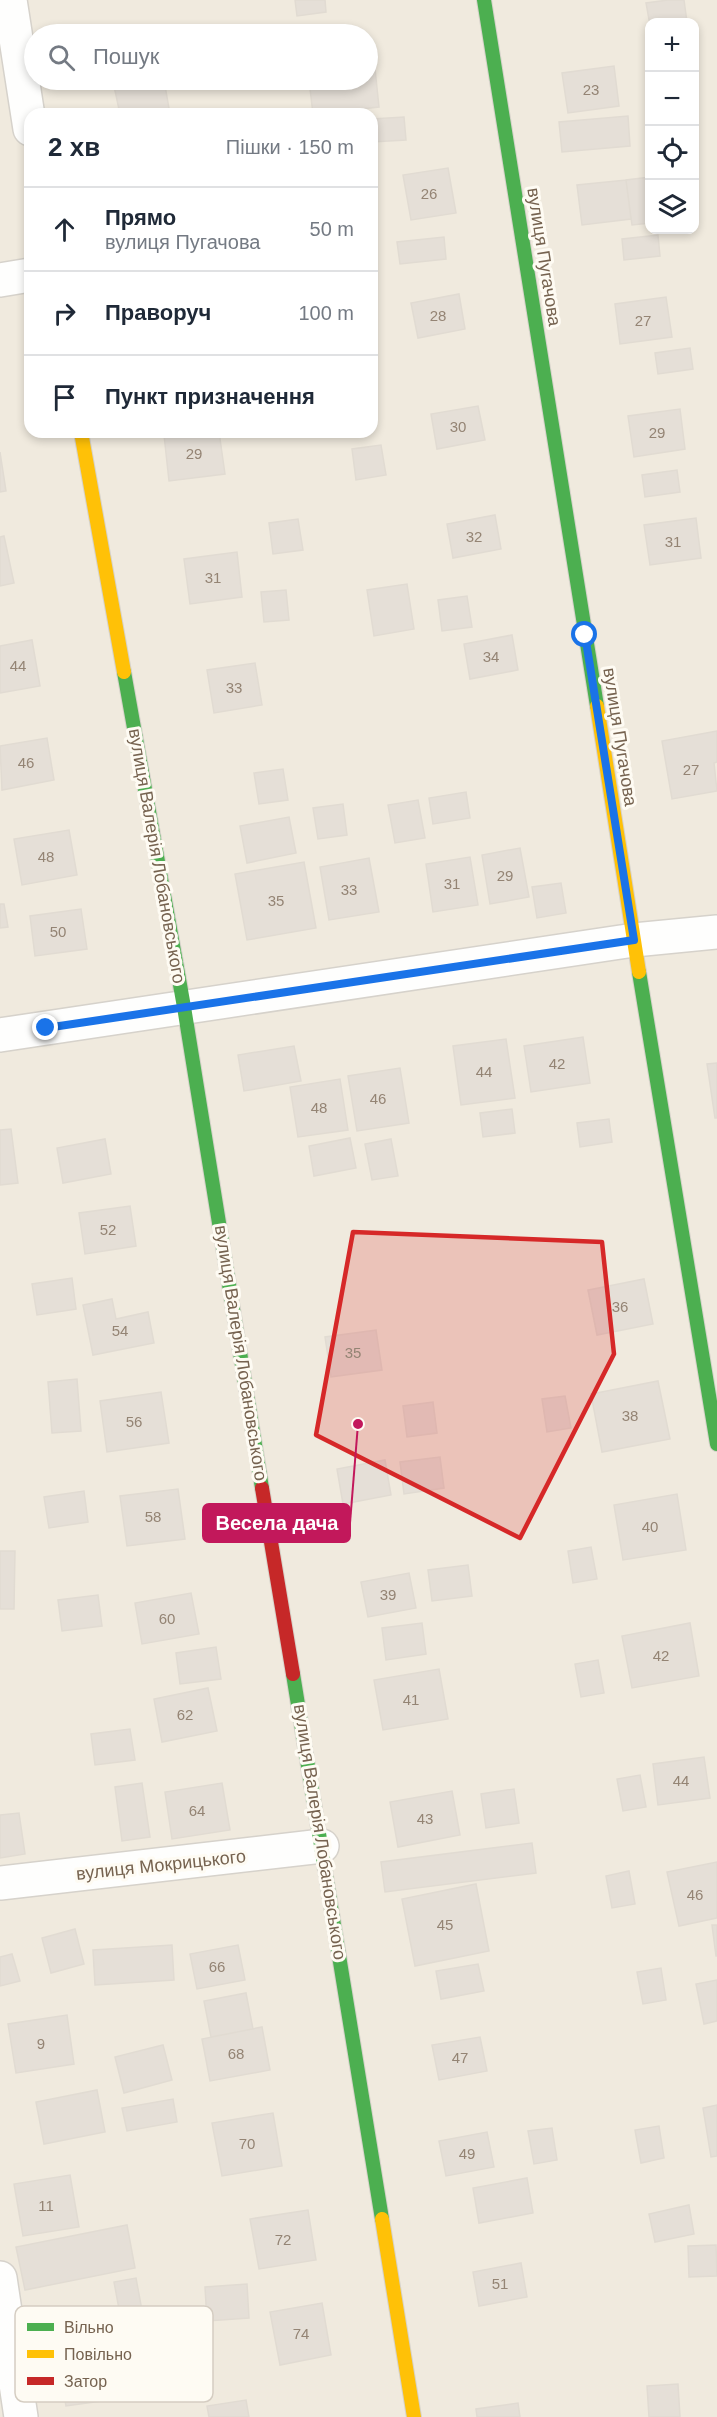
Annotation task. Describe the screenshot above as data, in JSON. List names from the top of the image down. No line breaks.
{"streets":{"street":["вулиця Пугачова","вулиця Валерія Лобановського","вулиця Мокрицького"]},"crossings":[["вулиця Валерія Лобановського","вулиця Мокрицького"]],"places":["Весела дача"],"house_numbers":["23","26","28","27","30","29","29","32","31","31","34","44","33","46","27","48","29","31","33","35","50","42","44","46","48","52","36","54","35","38","56","58","40","39","60","42","41","62","44","64","43","46","45","66","9","68","47","70","49","11","72","51","74"],"legend":["Вільно","Повільно","Затор"],"page":{"map_buttons":["+","−"],"search":"Пошук","heading":["2 хв","Пішки · 150 m"],"list":[["Прямо","вулиця Пугачова","50 m"],["Праворуч","100 m"],"Пункт призначення"]}}
